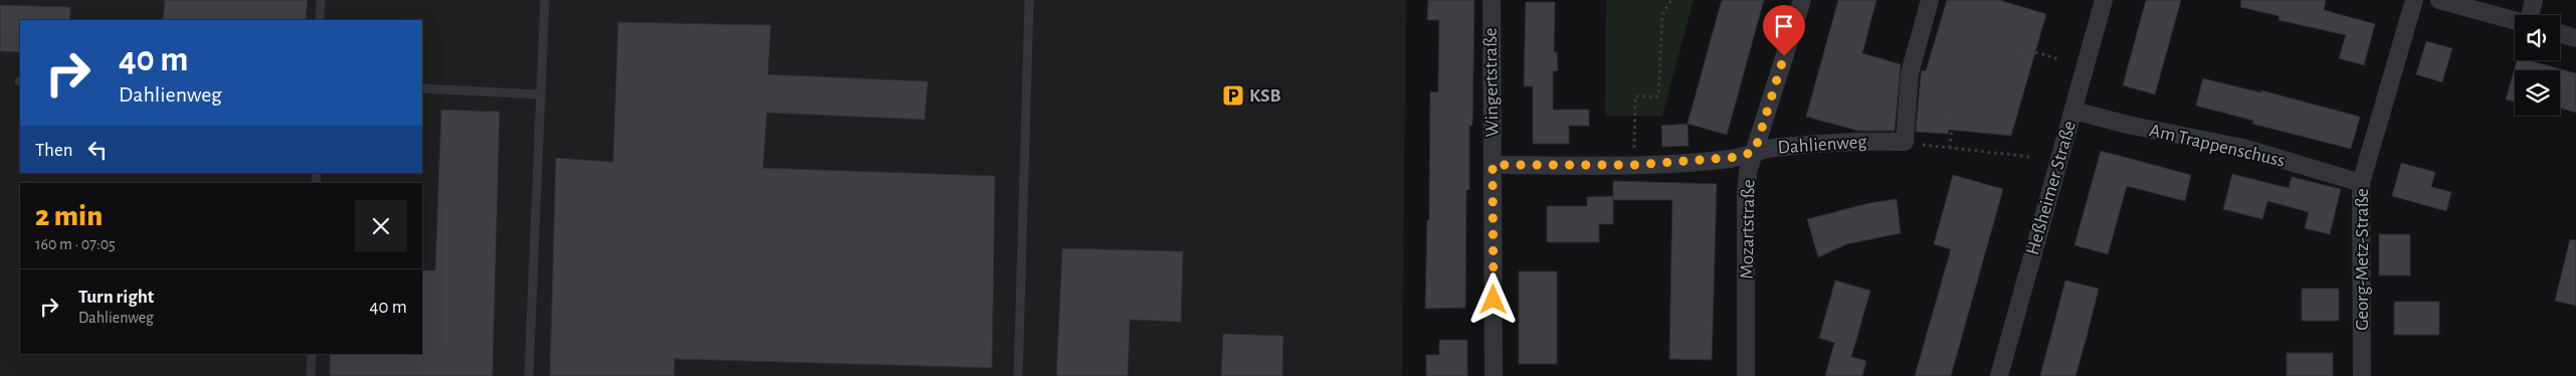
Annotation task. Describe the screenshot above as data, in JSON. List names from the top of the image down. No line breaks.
{"streets":{"street":["Wingertstraße","Dahlienweg","Am Trappenschuss","Heßheimer Straße","Mozartstraße","Georg-Metz-Straße"]},"crossings":[["Wingertstraße","Dahlienweg"],["Dahlienweg","Mozartstraße"],["Am Trappenschuss","Heßheimer Straße"],["Am Trappenschuss","Georg-Metz-Straße"]],"places":{"parking":["KSB"]},"page":{"turn":["40 m","Dahlienweg"],"then":"Then","heading":["2 min","160 m · 07:05"],"list":[{"name":"Turn right","note":"Dahlienweg","value":"40 m"}]}}
